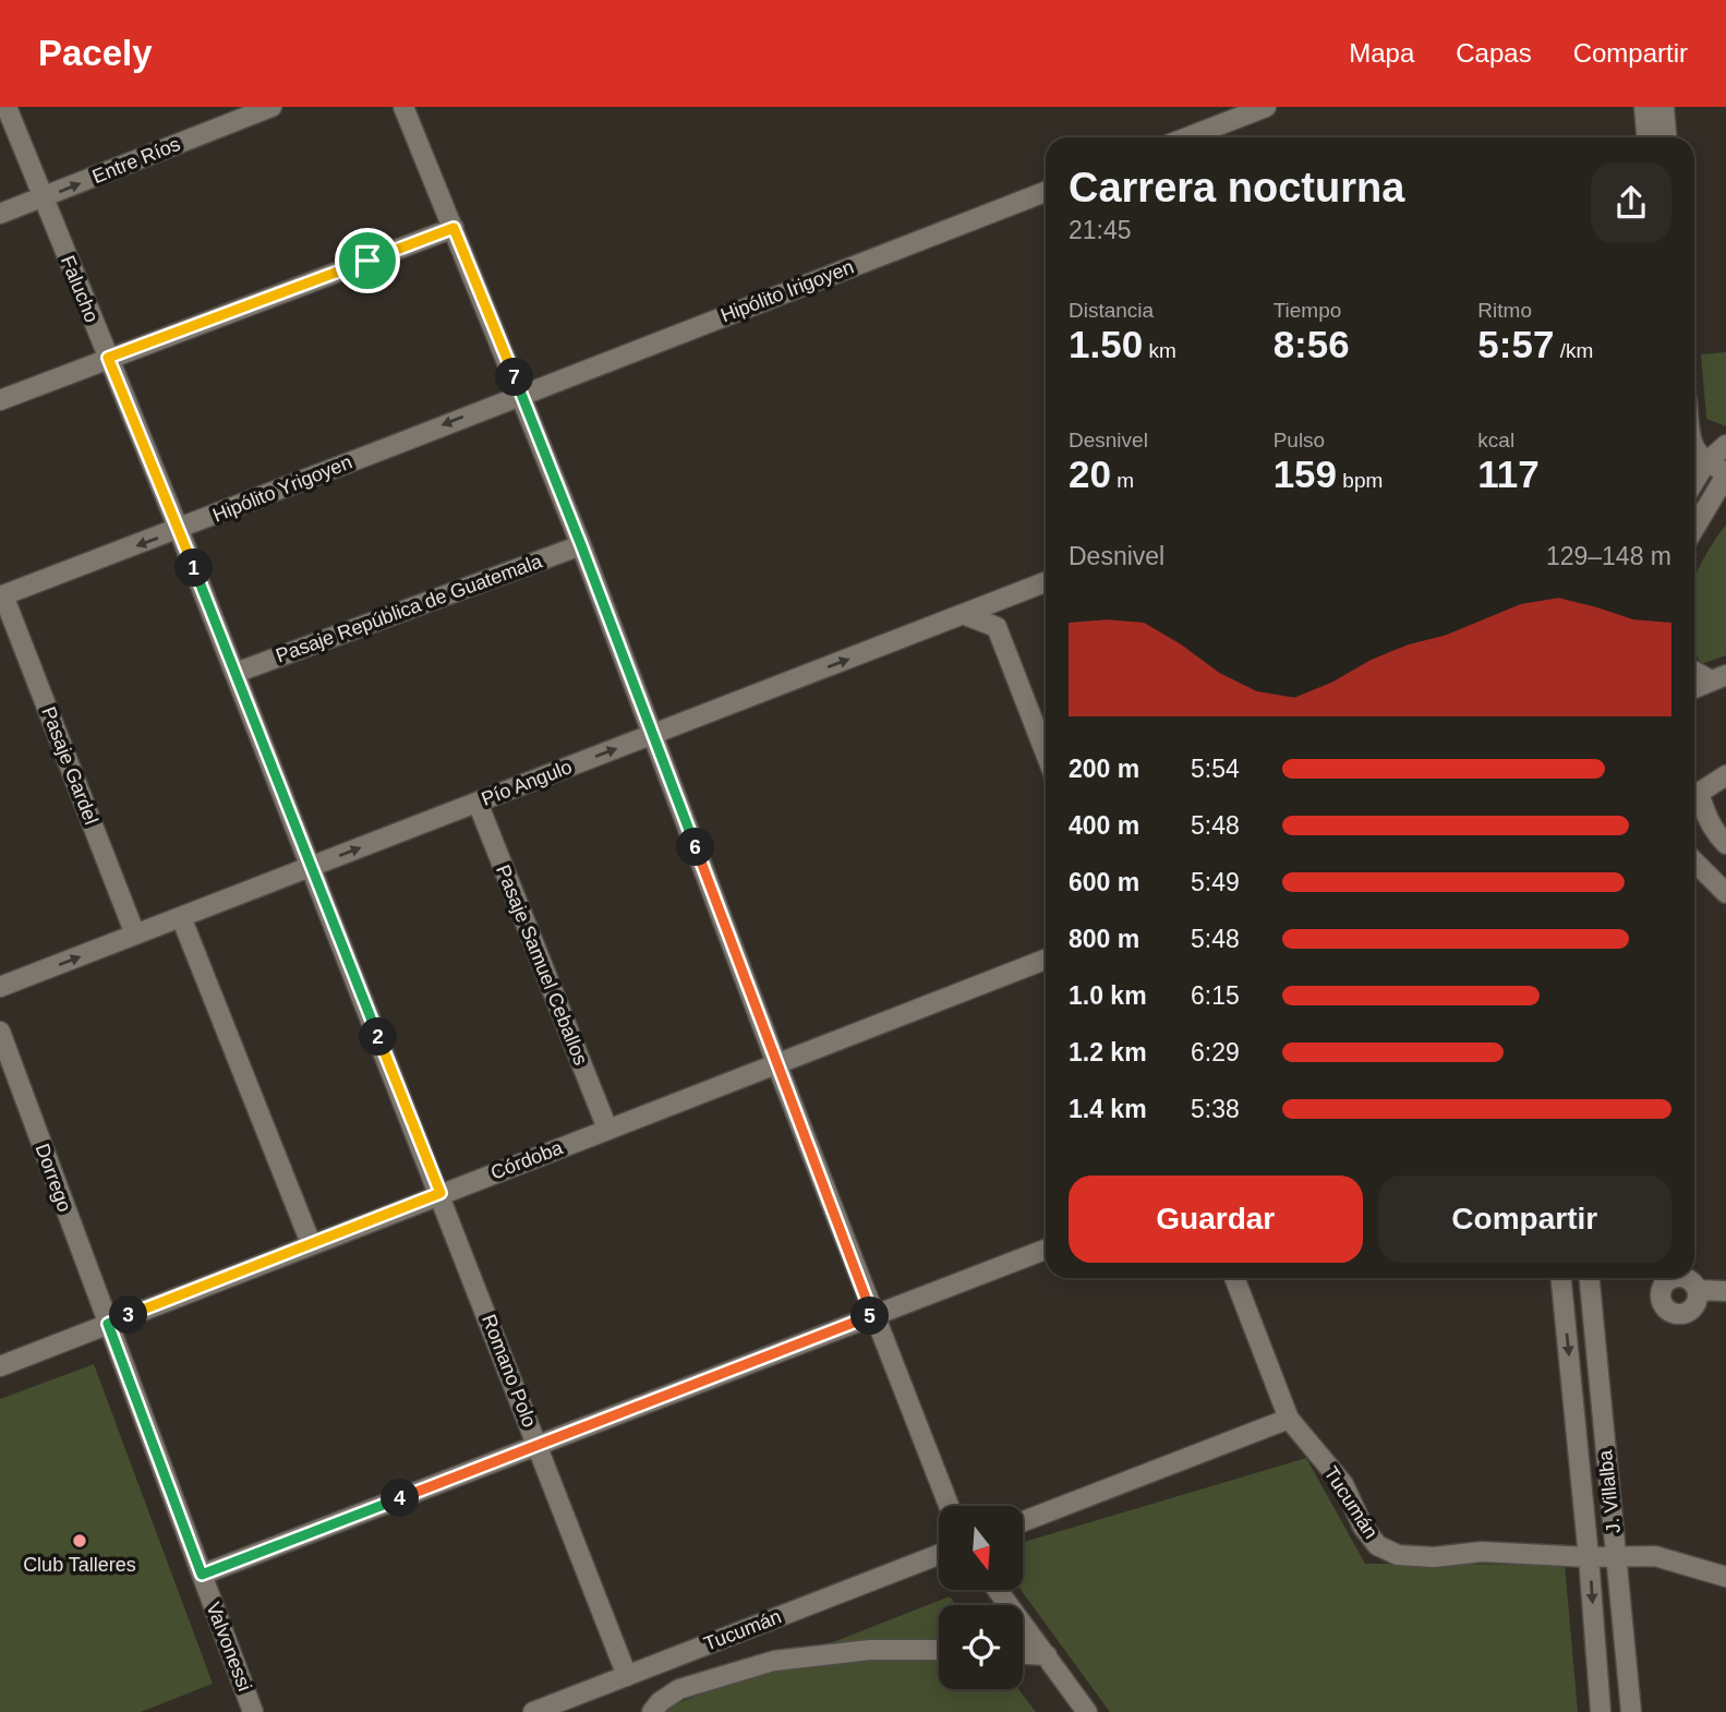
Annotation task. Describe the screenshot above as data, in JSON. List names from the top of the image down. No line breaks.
{"streets":{"street":["Entre Ríos","Falucho","Hipólito Irigoyen","Hipólito Yrigoyen","Pasaje República de Guatemala","Pasaje Gardel","Pío Angulo","Pasaje Samuel Ceballos","Córdoba","Dorrego","Romano Polo","J. Villalba","Tucumán","Valvonessi"]},"crossings":[["Entre Ríos","Falucho"],["Falucho","Hipólito Yrigoyen"],["Falucho","Pasaje República de Guatemala"],["Falucho","Pío Angulo"],["Falucho","Córdoba"],["Falucho","Romano Polo"],["Hipólito Irigoyen","Hipólito Yrigoyen"],["Hipólito Yrigoyen","Pasaje Gardel"],["Pasaje Gardel","Pío Angulo"],["Pío Angulo","Pasaje Samuel Ceballos"],["Pasaje Samuel Ceballos","Córdoba"],["Córdoba","Dorrego"],["Córdoba","Romano Polo"],["Córdoba","Valvonessi"],["Dorrego","Valvonessi"],["Romano Polo","Tucumán"],["J. Villalba","Tucumán"]],"one_way":["Entre Ríos","Hipólito Yrigoyen","Pío Angulo"],"places":["Club Talleres"],"north":"bottom","page":{"header":"Pacely","nav":["Mapa","Capas","Compartir"],"heading":["Carrera nocturna","21:45"],"stats":[["Distancia","1.50 km"],["Tiempo","8:56"],["Ritmo","5:57 /km"],["Desnivel","20 m"],["Pulso","159 bpm"],["kcal","117"]],"pins":["7","1","6","2","3","5","4"],"chart":["Desnivel","129–148 m"],"list":[{"name":"200 m","note":"5:54"},{"name":"400 m","note":"5:48"},{"name":"600 m","note":"5:49"},{"name":"800 m","note":"5:48"},{"name":"1.0 km","note":"6:15"},{"name":"1.2 km","note":"6:29"},{"name":"1.4 km","note":"5:38"}],"buttons":["Guardar","Compartir"]}}
